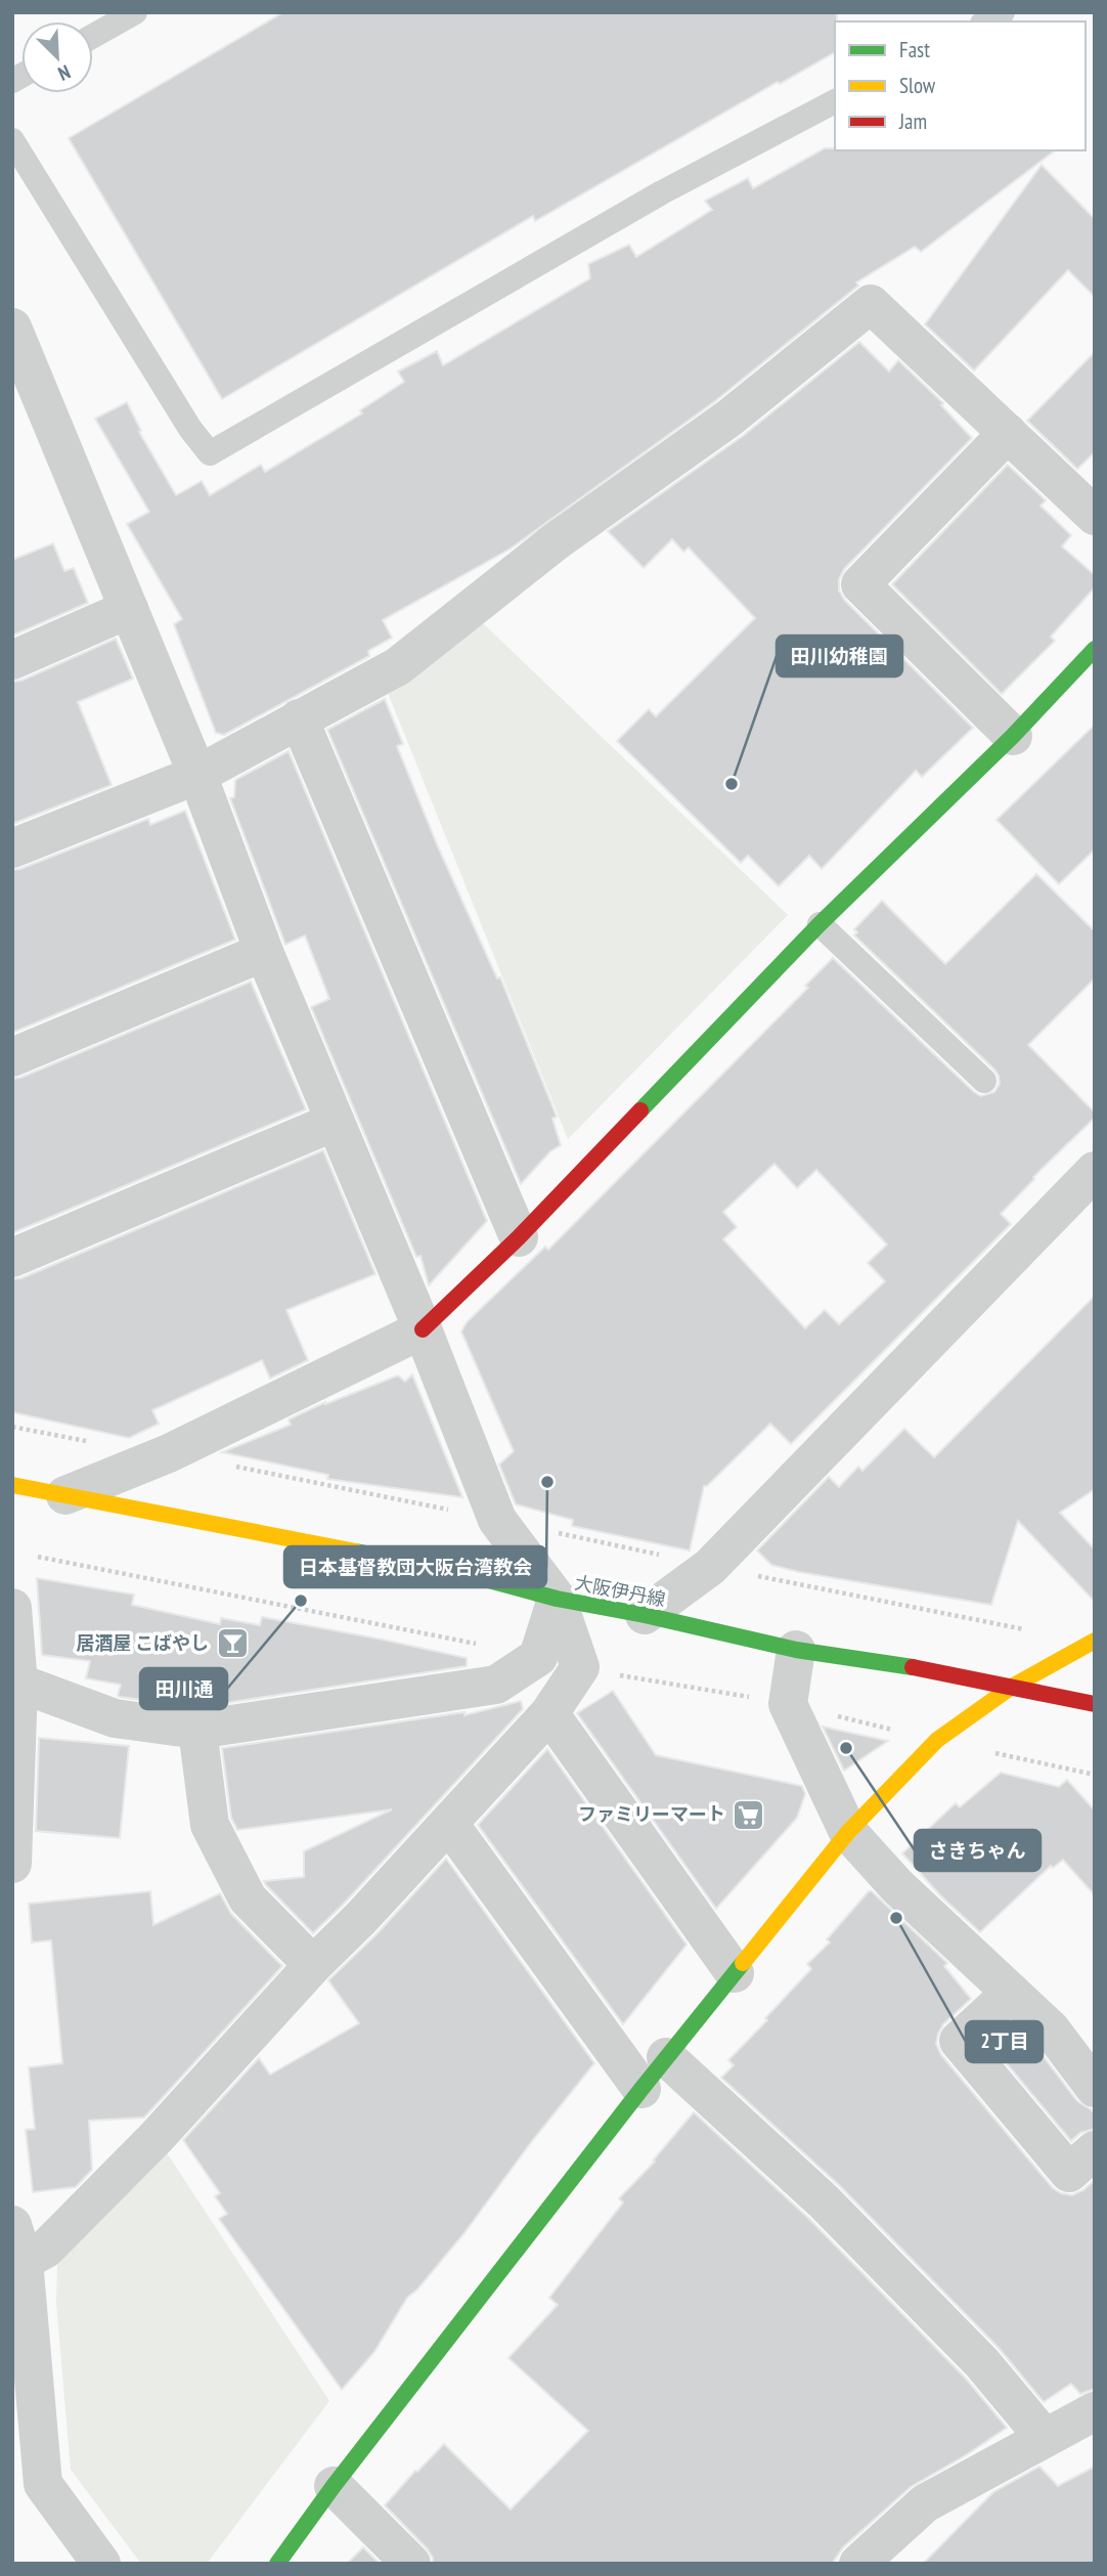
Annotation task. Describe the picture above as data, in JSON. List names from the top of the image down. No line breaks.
{"streets":{"street":["大阪伊丹線"]},"places":{"other":["田川幼稚園","日本基督教団大阪台湾教会","田川通","さきちゃん","2丁目"],"bar":["居酒屋 こばやし"],"supermarket":["ファミリーマート"]},"legend":["Fast","Slow","Jam"],"north":"bottom right"}
